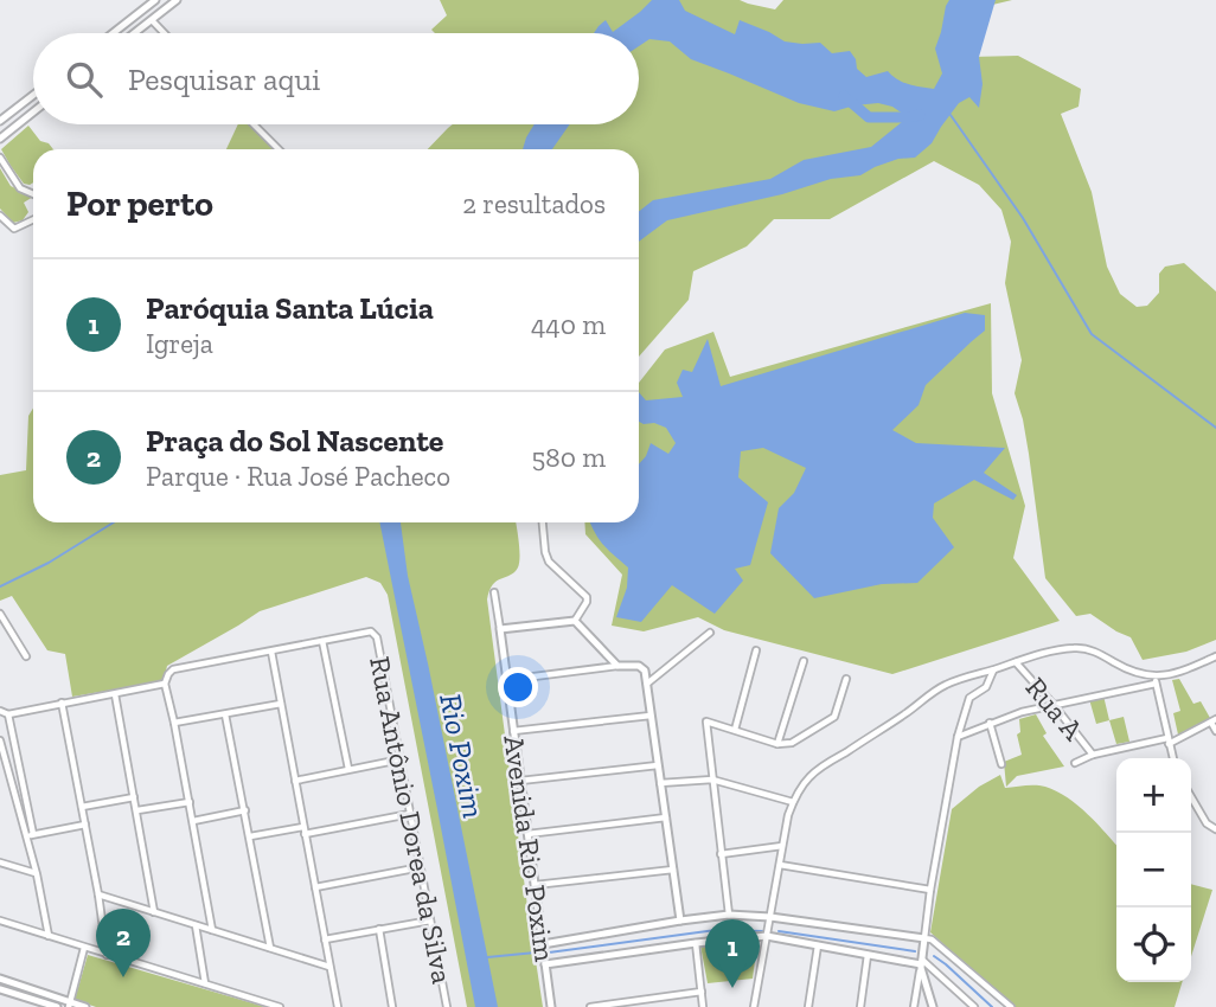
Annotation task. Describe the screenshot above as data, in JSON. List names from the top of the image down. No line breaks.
{"streets":{"street":["Rua A","Rua Antônio Dorea da Silva","Avenida Rio Poxim"]},"water":["Rio Poxim"],"page":{"search":"Pesquisar aqui","heading":["Por perto","2 resultados"],"list":[{"mark":"1","name":"Paróquia Santa Lúcia","note":"Igreja","value":"440 m"},{"mark":"2","name":"Praça do Sol Nascente","note":"Parque · Rua José Pacheco","value":"580 m"}],"map_buttons":["+","−"],"pins":["2","1"]}}
